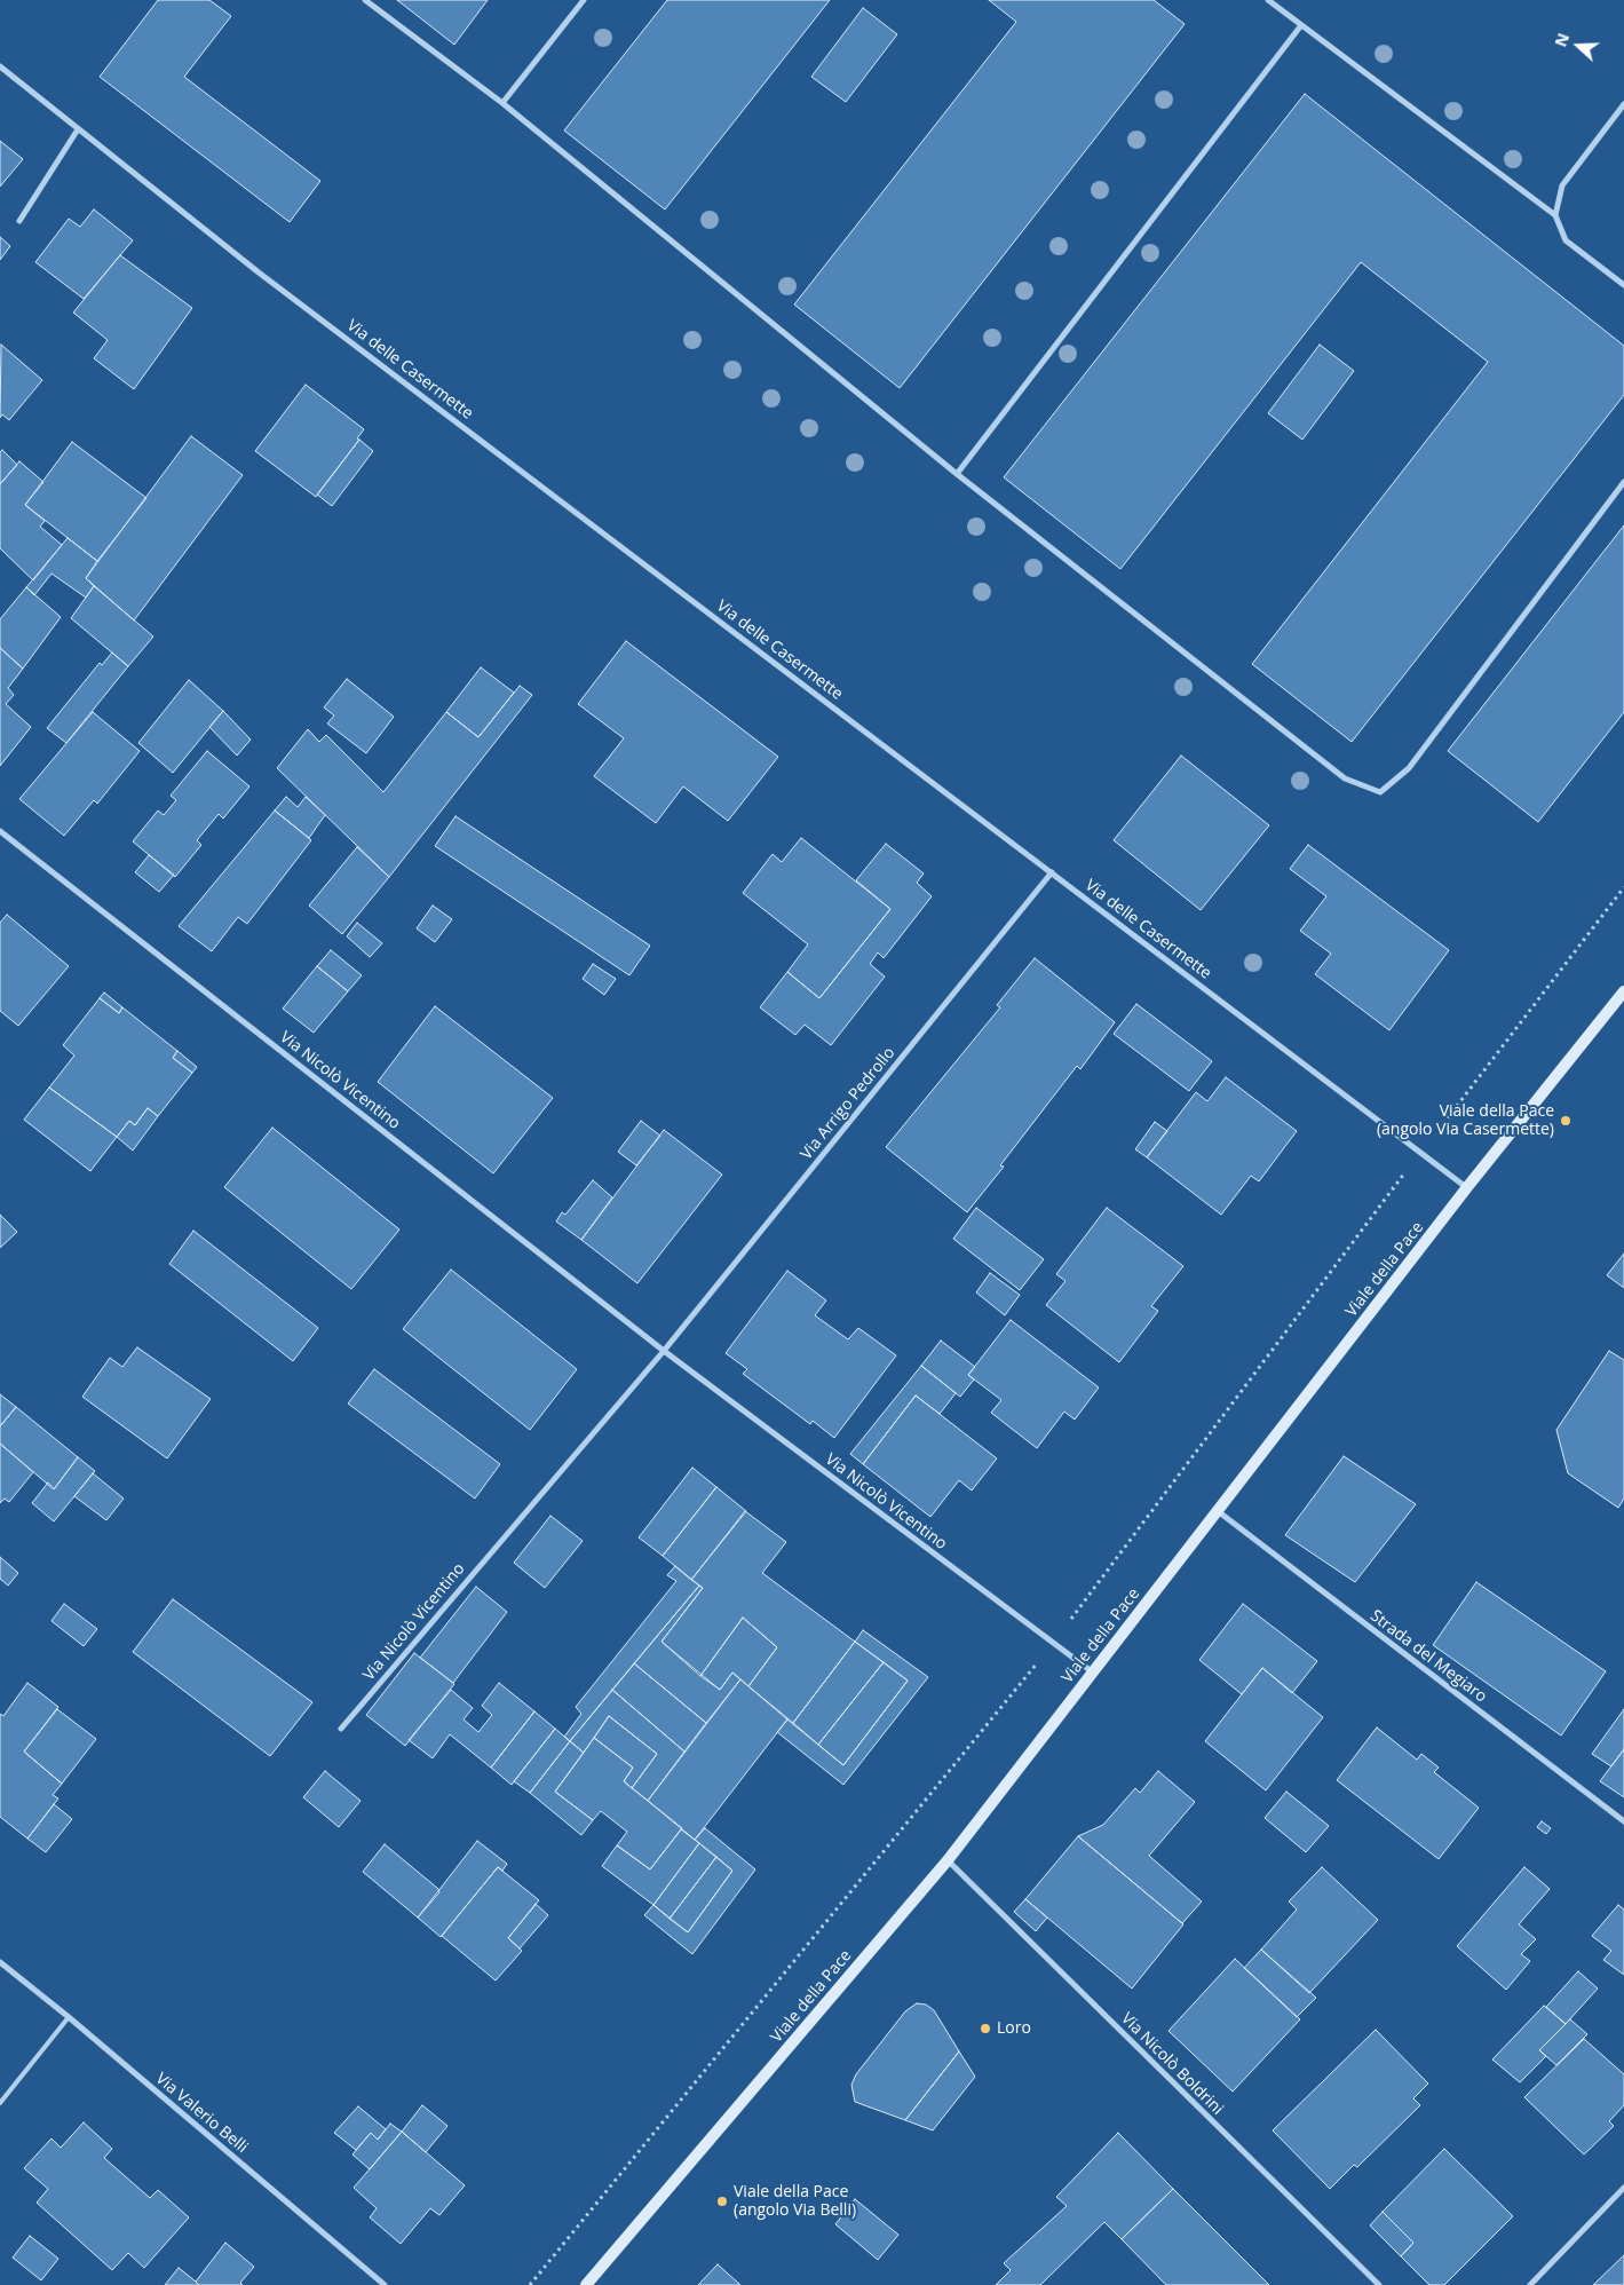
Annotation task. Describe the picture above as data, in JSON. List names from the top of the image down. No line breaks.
{"streets":{"main road":["Viale della Pace"],"street":["Via delle Casermette","Via Nicolò Vicentino","Via Arrigo Pedrollo","Strada del Megiaro","Via Nicolò Boldrini","Via Valerio Belli"]},"crossings":[["Via delle Casermette","Via Arrigo Pedrollo"],["Via delle Casermette","Viale della Pace"],["Via Nicolò Vicentino","Via Arrigo Pedrollo"],["Via Nicolò Vicentino","Viale della Pace"],["Viale della Pace","Strada del Megiaro"],["Viale della Pace","Via Nicolò Boldrini"]],"places":["Viale della Pace (angolo Via Casermette)","Loro","Viale della Pace (angolo Via Belli)"],"north":"left"}
